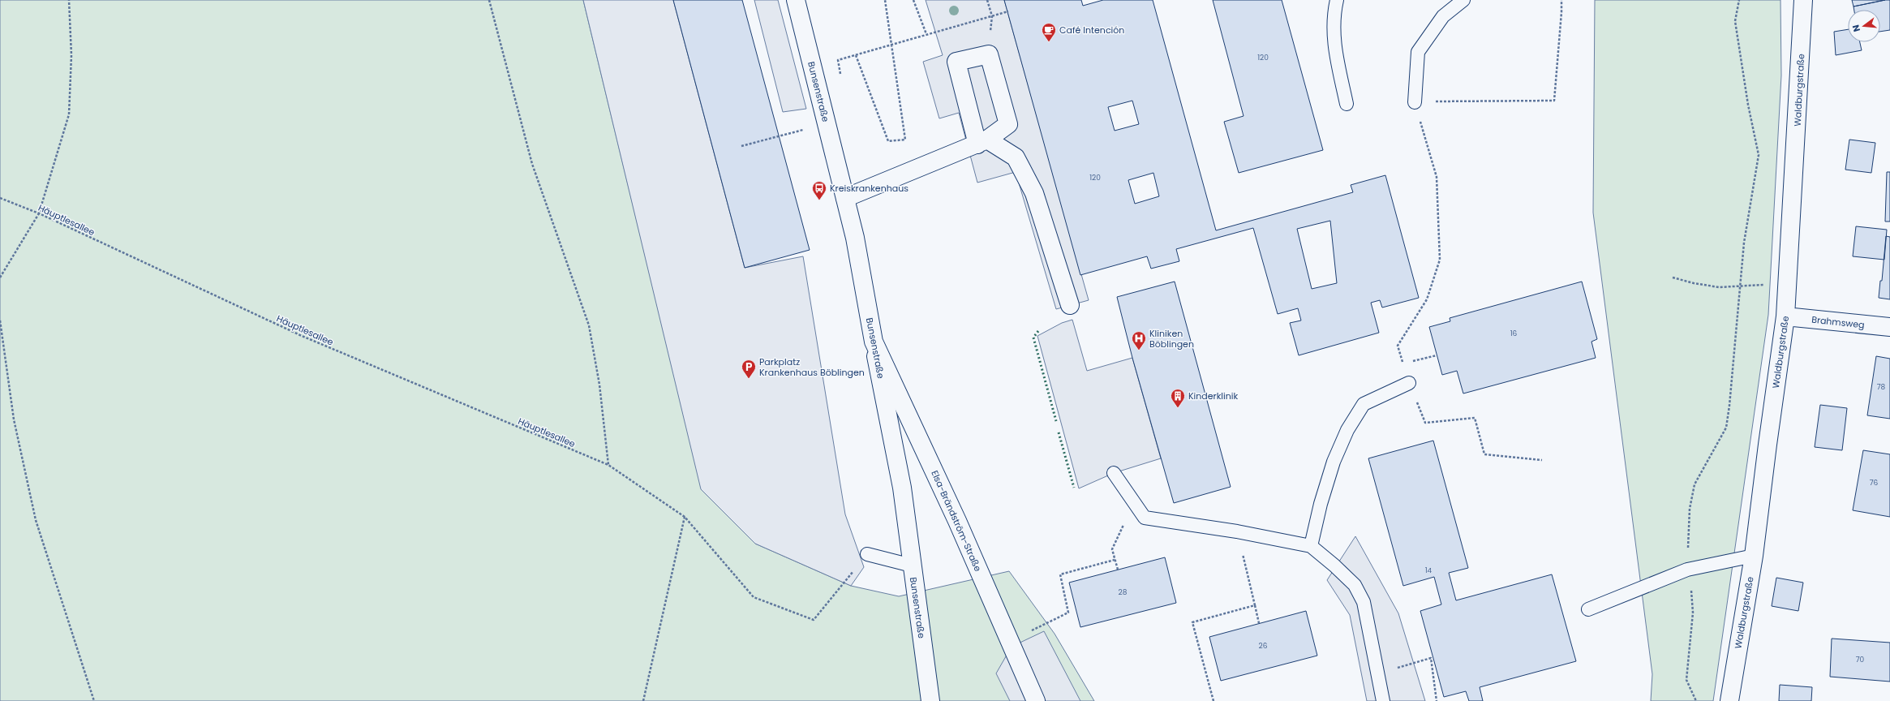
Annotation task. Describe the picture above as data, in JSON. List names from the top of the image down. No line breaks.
{"streets":{"street":["Waldburgstraße","Bunsenstraße","Brahmsweg","Elsa-Brändström-Straße"],"path":["Häuptlesallee"]},"crossings":[["Waldburgstraße","Brahmsweg"],["Bunsenstraße","Elsa-Brändström-Straße"]],"places":{"cafe":["Café Intención"],"bus stop":["Kreiskrankenhaus"],"hospital":["Kliniken Böblingen"],"parking":["Parkplatz Krankenhaus Böblingen"],"building":["Kinderklinik"]},"house_numbers":["120","120","16","78","76","14","28","26","70"],"north":"left"}
